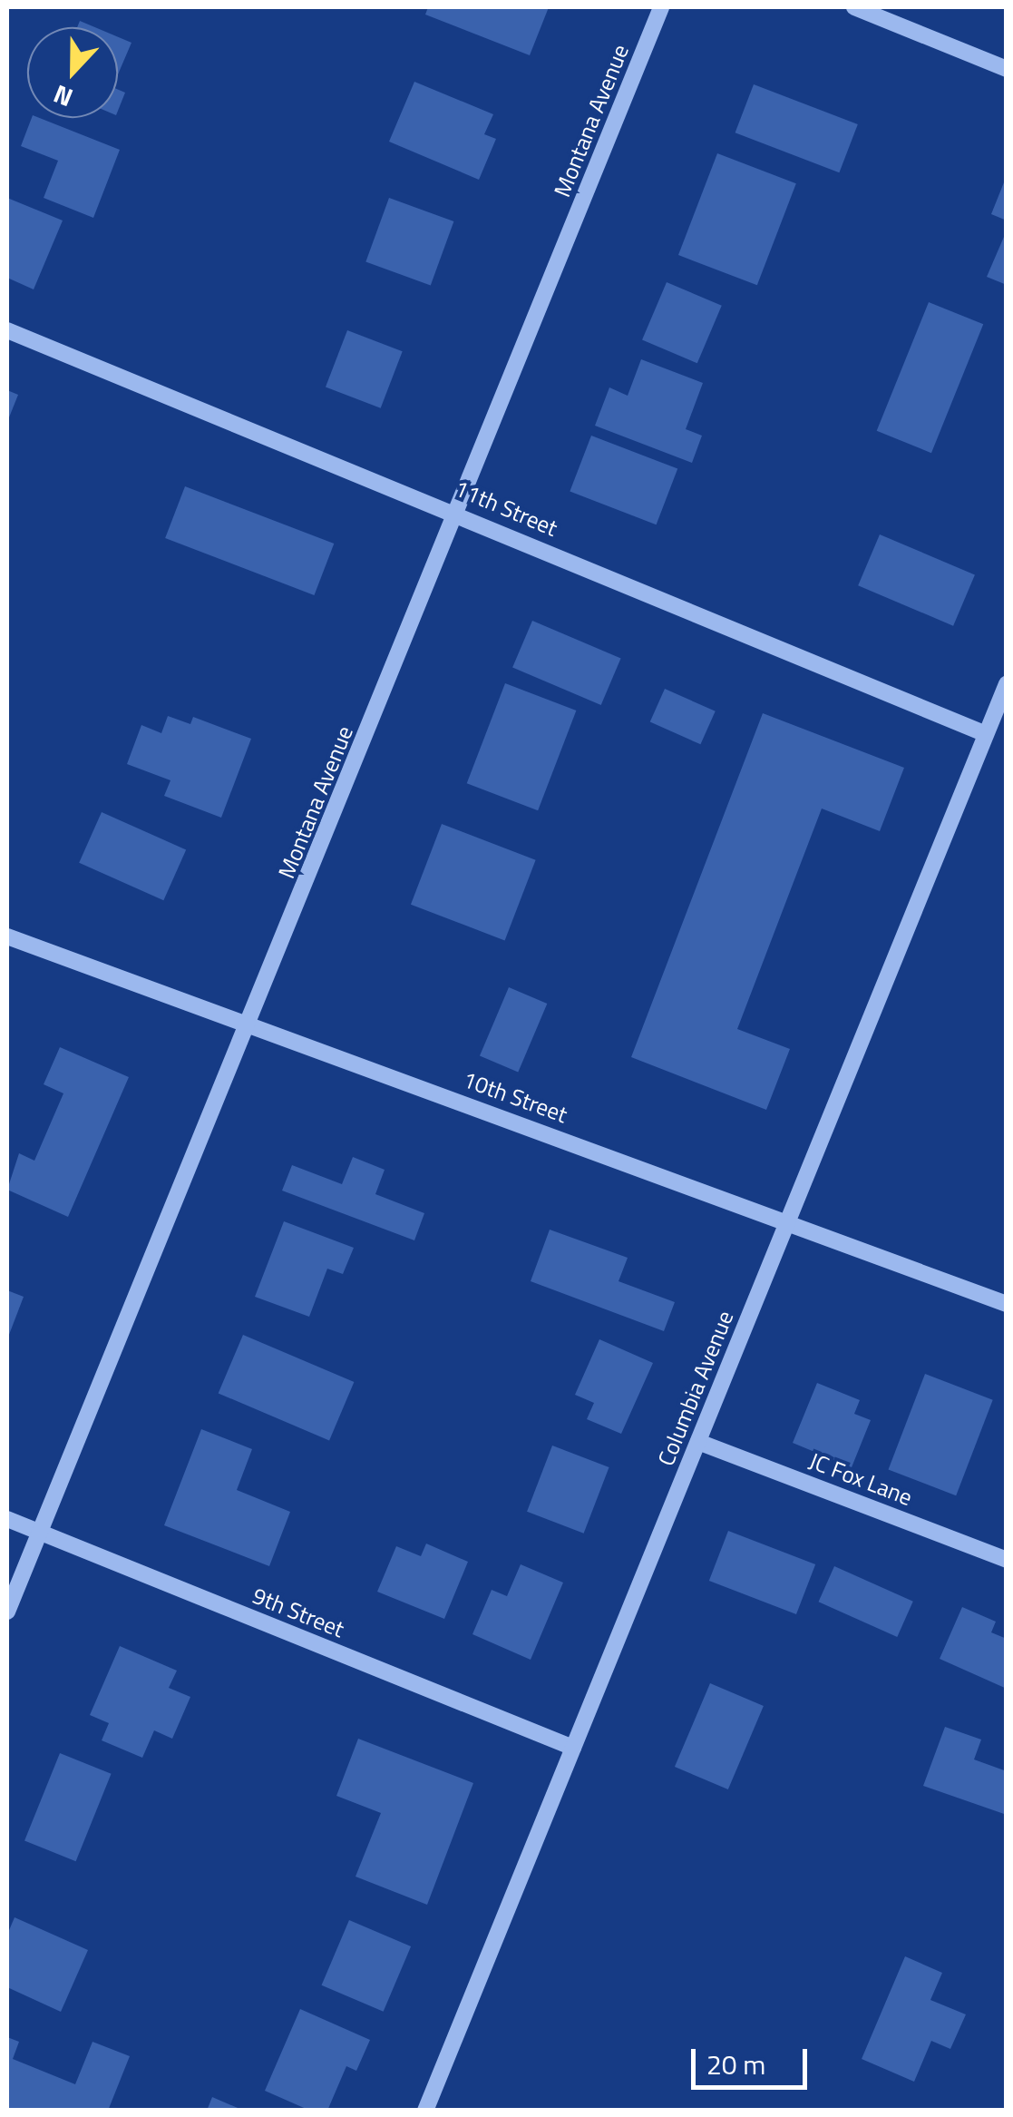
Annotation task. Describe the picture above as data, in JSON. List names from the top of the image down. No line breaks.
{"streets":{"street":["Montana Avenue","11th Street","10th Street","Columbia Avenue","JC Fox Lane","9th Street"]},"crossings":[["Montana Avenue","11th Street"],["Montana Avenue","10th Street"],["Montana Avenue","9th Street"],["11th Street","Columbia Avenue"],["10th Street","Columbia Avenue"],["Columbia Avenue","JC Fox Lane"],["Columbia Avenue","9th Street"]],"scale_bar":"20 m","north":"bottom"}
